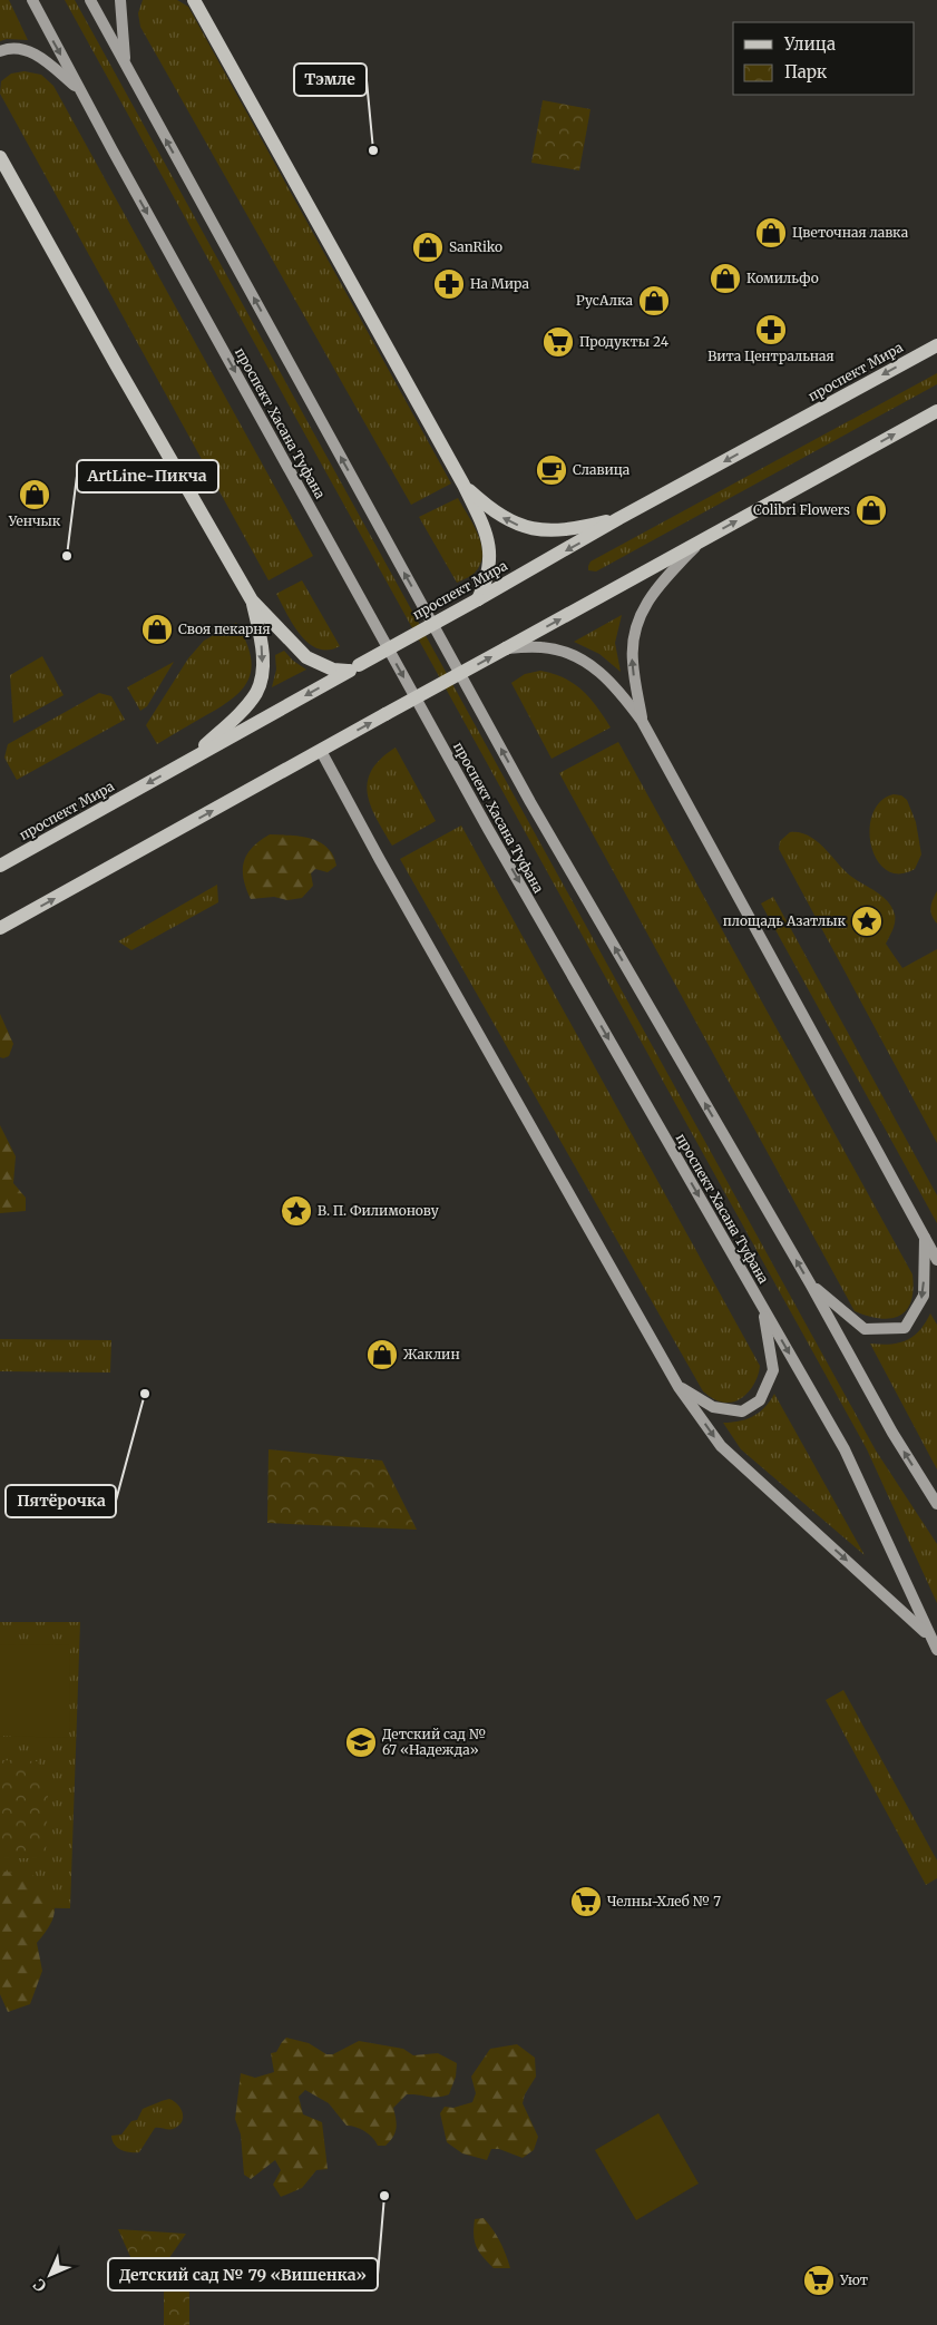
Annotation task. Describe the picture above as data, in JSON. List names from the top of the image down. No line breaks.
{"streets":{"main road":["проспект Мира","проспект Хасана Туфана"]},"places":{"other":["Тэмле","ArtLine-Пикча","Пятёрочка","Детский сад № 79 «Вишенка»"],"shop":["Цветочная лавка","SanRiko","Комильфо","РусАлка","Уенчык","Colibri Flowers","Своя пекарня","Жаклин"],"pharmacy":["На Мира","Вита Центральная"],"supermarket":["Продукты 24","Челны-Хлеб № 7","Уют"],"cafe":["Славица"],"place":["площадь Азатлык","В. П. Филимонову"],"school or university":["Детский сад № 67 «Надежда»"]},"legend":["Улица","Парк"],"north":"bottom left"}
